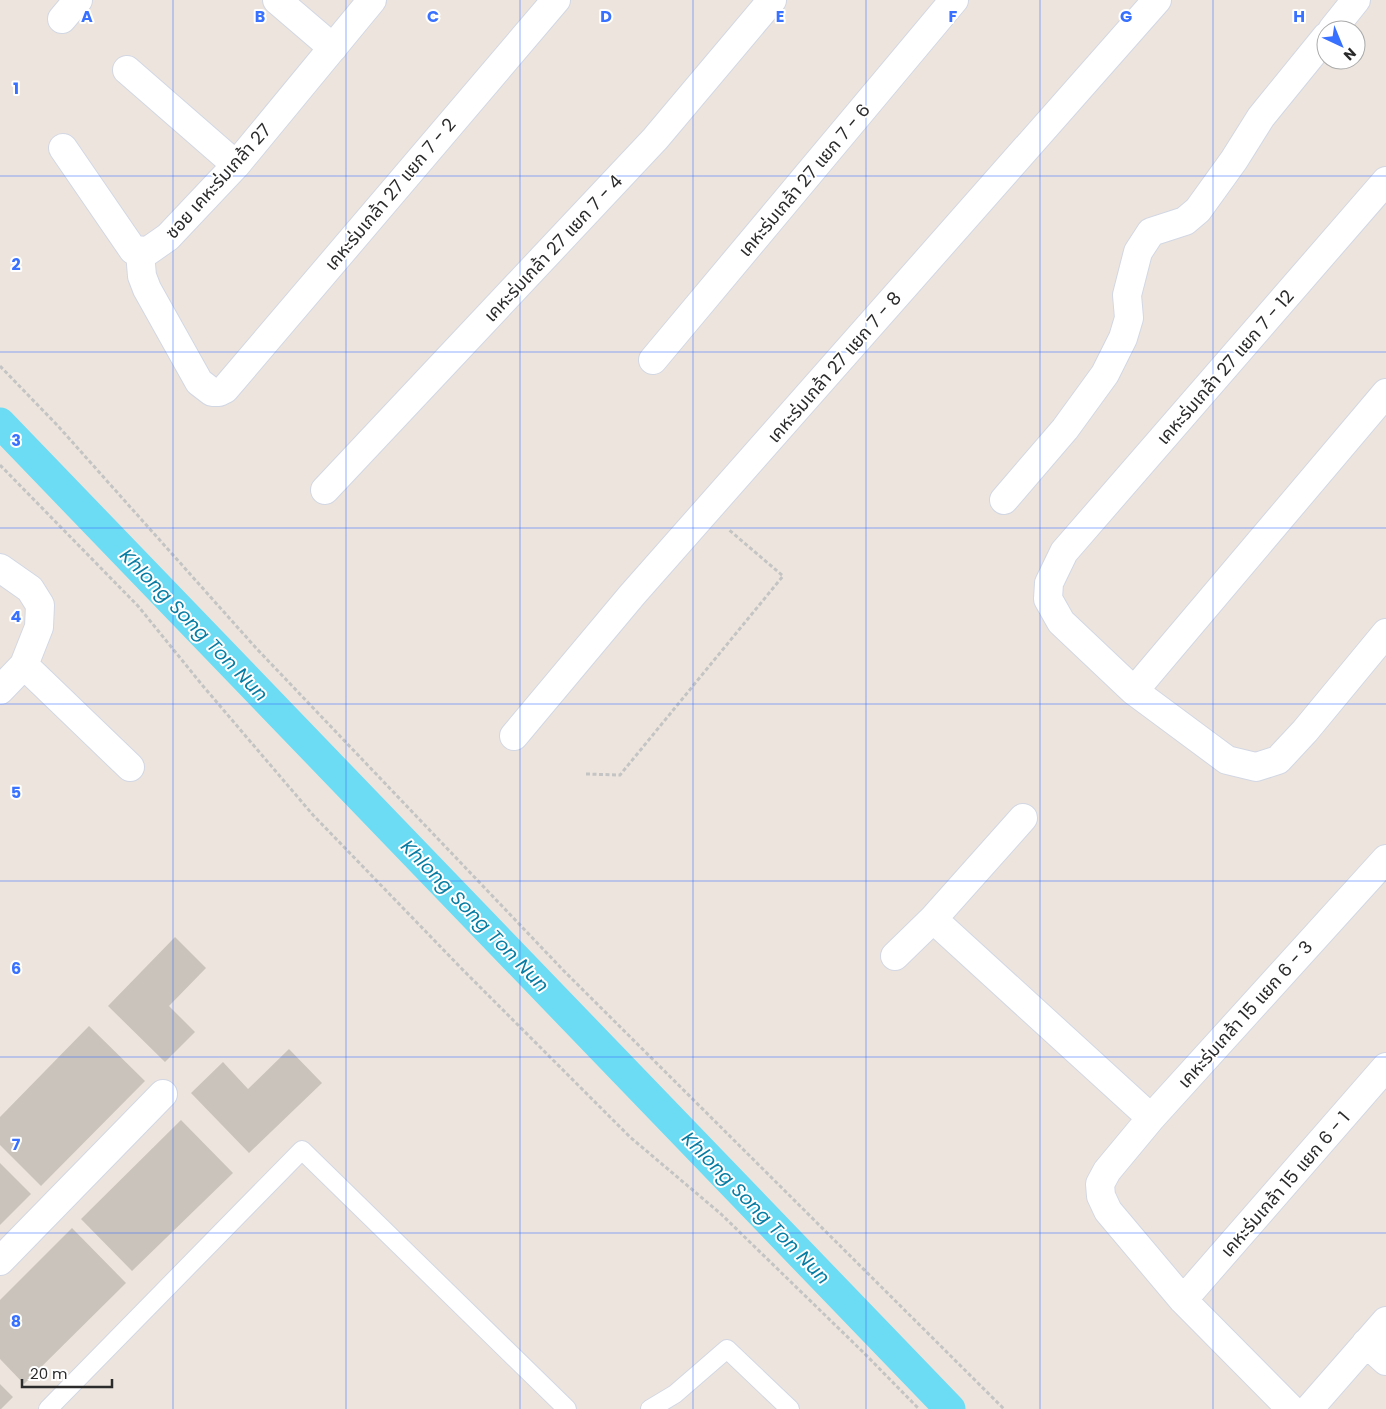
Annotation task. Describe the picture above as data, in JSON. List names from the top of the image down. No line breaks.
{"streets":{"street":["เคหะร่มเกล้า 27 แยก 7 - 6","ซอย เคหะร่มเกล้า 27","เคหะร่มเกล้า 27 แยก 7 - 2","เคหะร่มเกล้า 27 แยก 7 - 4","เคหะร่มเกล้า 27 แยก 7 - 8","เคหะร่มเกล้า 27 แยก 7 - 12","เคหะร่มเกล้า 15 แยก 6 - 3","เคหะร่มเกล้า 15 แยก 6 - 1"]},"crossings":[["ซอย เคหะร่มเกล้า 27","เคหะร่มเกล้า 27 แยก 7 - 2"],["เคหะร่มเกล้า 15 แยก 6 - 3","เคหะร่มเกล้า 15 แยก 6 - 1"]],"water":["Khlong Song Ton Nun"],"scale_bar":"20 m","north":"bottom right","grid":{"columns":["A","B","C","D","E","F","G","H"],"rows":["1","2","3","4","5","6","7","8"]}}
